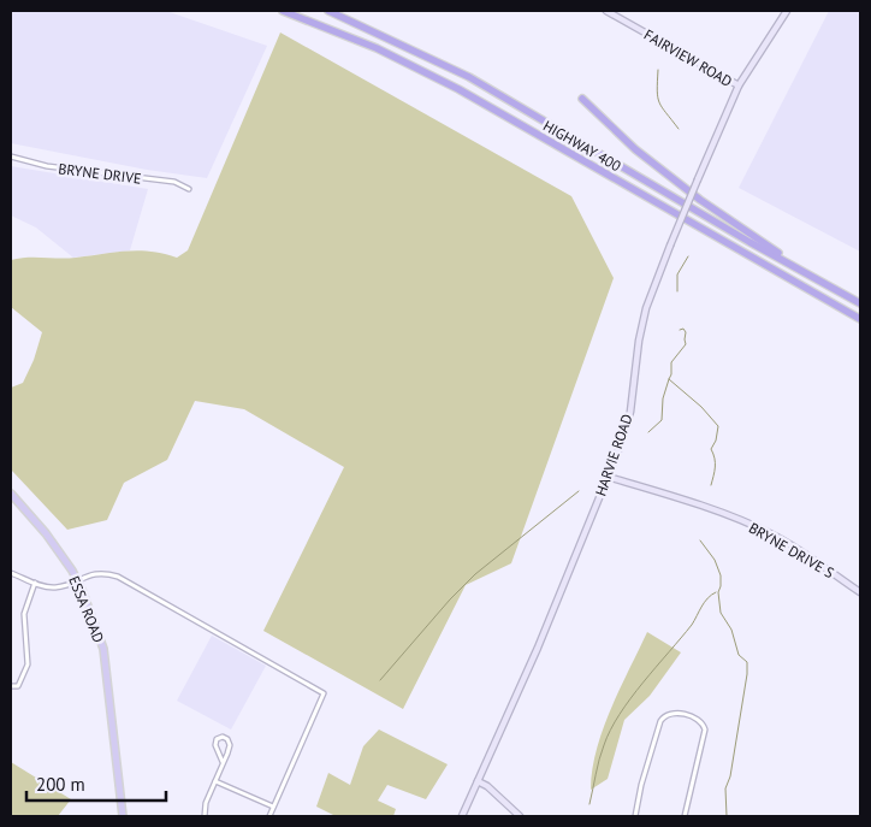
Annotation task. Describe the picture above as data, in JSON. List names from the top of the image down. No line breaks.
{"streets":{"highway":["HIGHWAY 400"],"main road":["ESSA ROAD"],"street":["FAIRVIEW ROAD","BRYNE DRIVE","HARVIE ROAD","BRYNE DRIVE S"]},"crossings":[["FAIRVIEW ROAD","HARVIE ROAD"],["HARVIE ROAD","BRYNE DRIVE S"]],"scale_bar":"200 m"}
